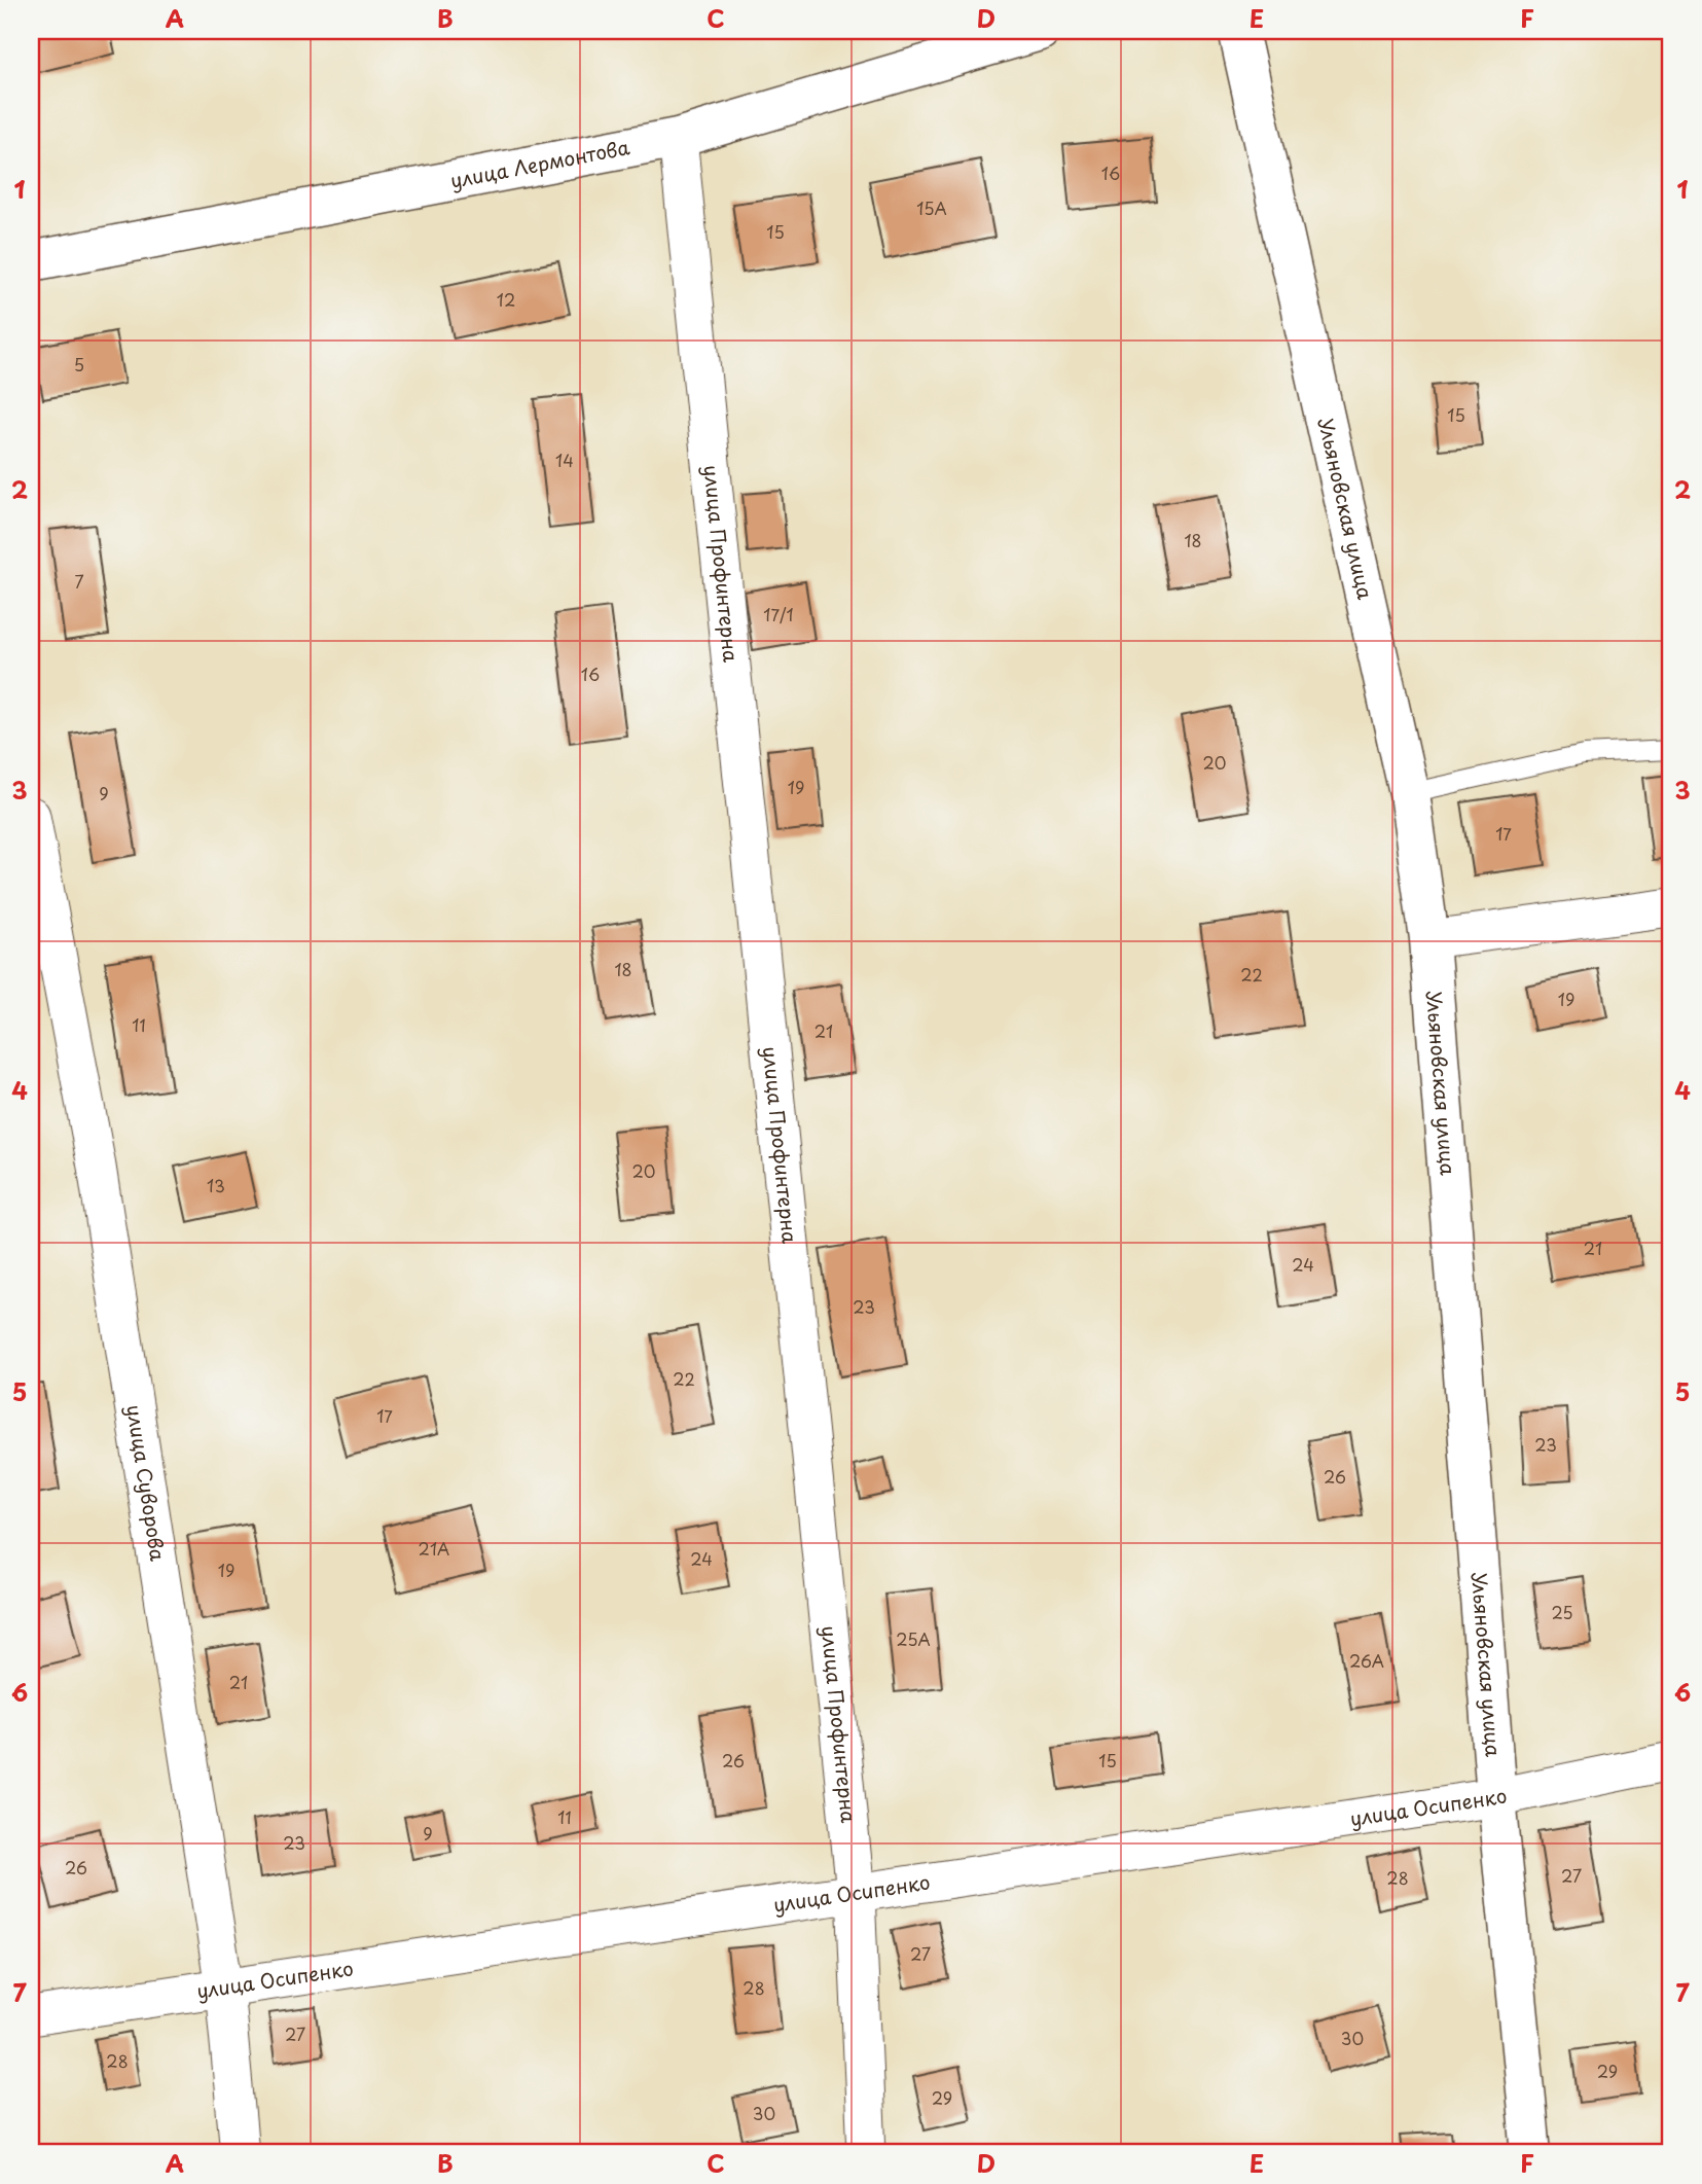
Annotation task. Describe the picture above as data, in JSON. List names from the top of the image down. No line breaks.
{"streets":{"street":["улица Лермонтова","Ульяновская улица","улица Профинтерна","улица Суворова","улица Осипенко"]},"crossings":[["улица Лермонтова","улица Профинтерна"],["Ульяновская улица","улица Осипенко"],["улица Профинтерна","улица Осипенко"],["улица Суворова","улица Осипенко"]],"house_numbers":["16","15А","15","12","5","15","14","18","7","17/1","16","20","19","9","17","18","22","19","11","21","20","13","21","24","23","22","17","23","26","21А","24","19","25","25А","26А","21","26","15","11","9","23","26","27","28","27","28","27","30","28","29","29","30"],"grid":{"columns":["A","B","C","D","E","F"],"rows":["1","2","3","4","5","6","7"]}}
